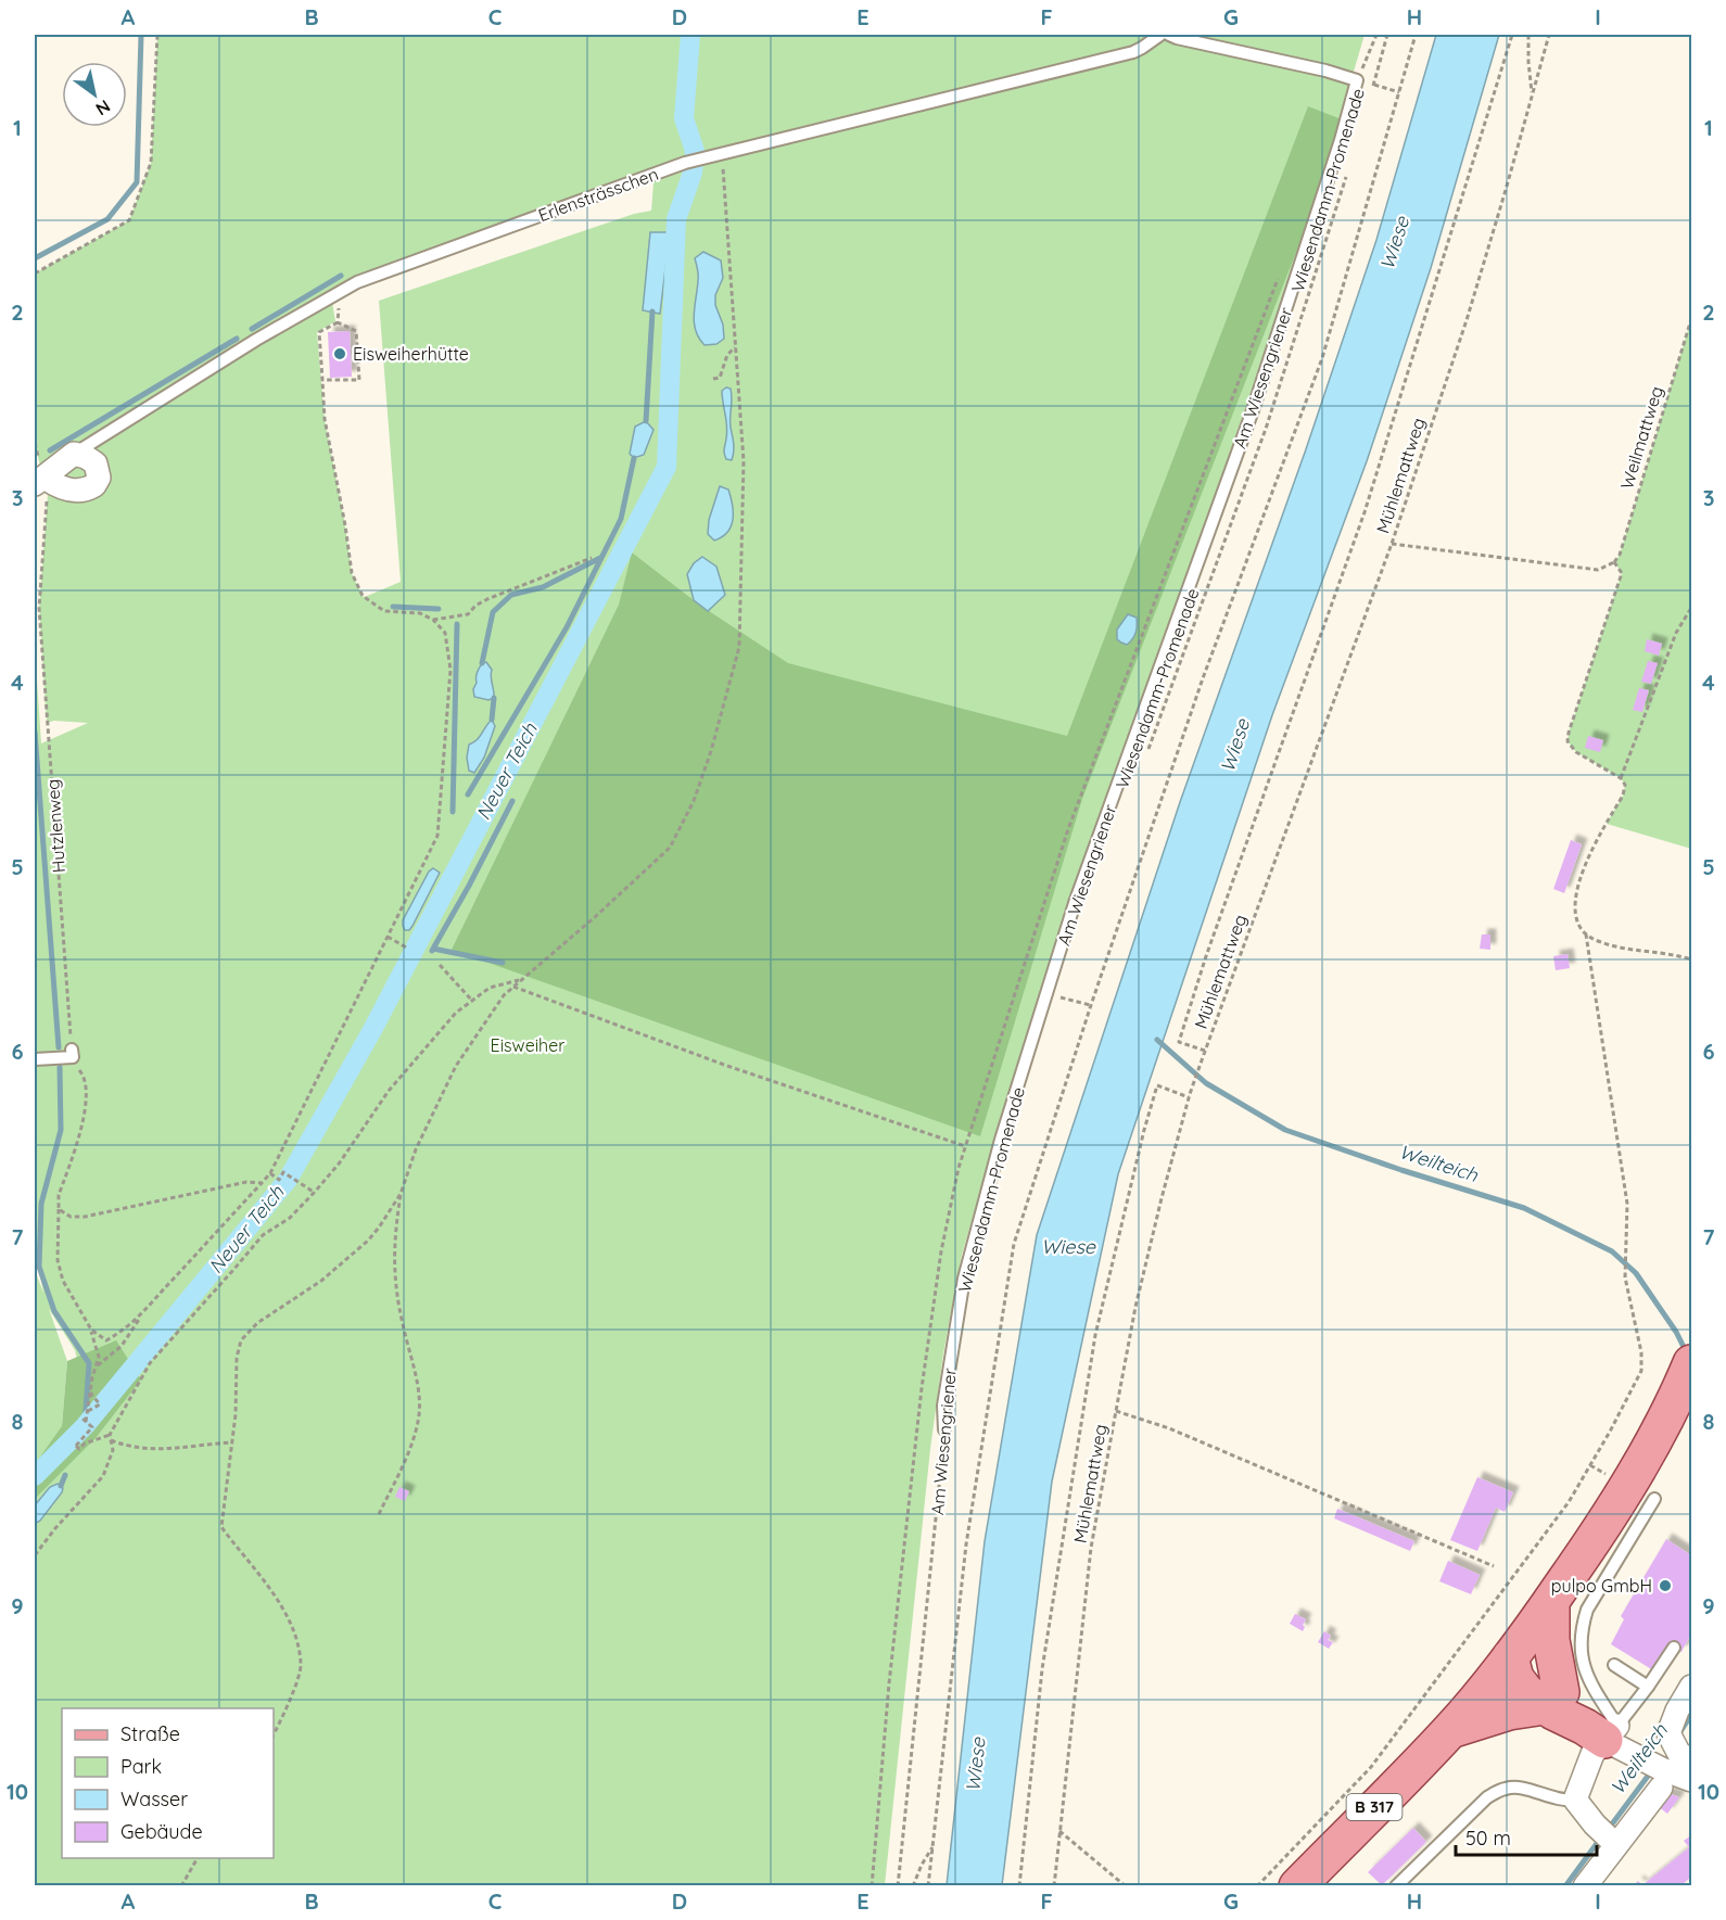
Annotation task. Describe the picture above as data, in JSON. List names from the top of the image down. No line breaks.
{"streets":{"main road":["B 317"],"street":["Erlensträsschen"],"lane":["Am Wiesengriener"],"path":["Wiesendamm-Promenade","Weilmattweg","Mühlemattweg","Hutzlenweg"]},"crossings":[["Wiesendamm-Promenade","Am Wiesengriener"],["Erlensträsschen","Hutzlenweg"]],"water":["Wiese","Neuer Teich","Weilteich"],"parks":["Eisweiher"],"places":["Eisweiherhütte","pulpo GmbH"],"legend":["Straße","Park","Wasser","Gebäude"],"scale_bar":"50 m","north":"bottom right","grid":{"columns":["A","B","C","D","E","F","G","H","I"],"rows":["1","2","3","4","5","6","7","8","9","10"]}}
